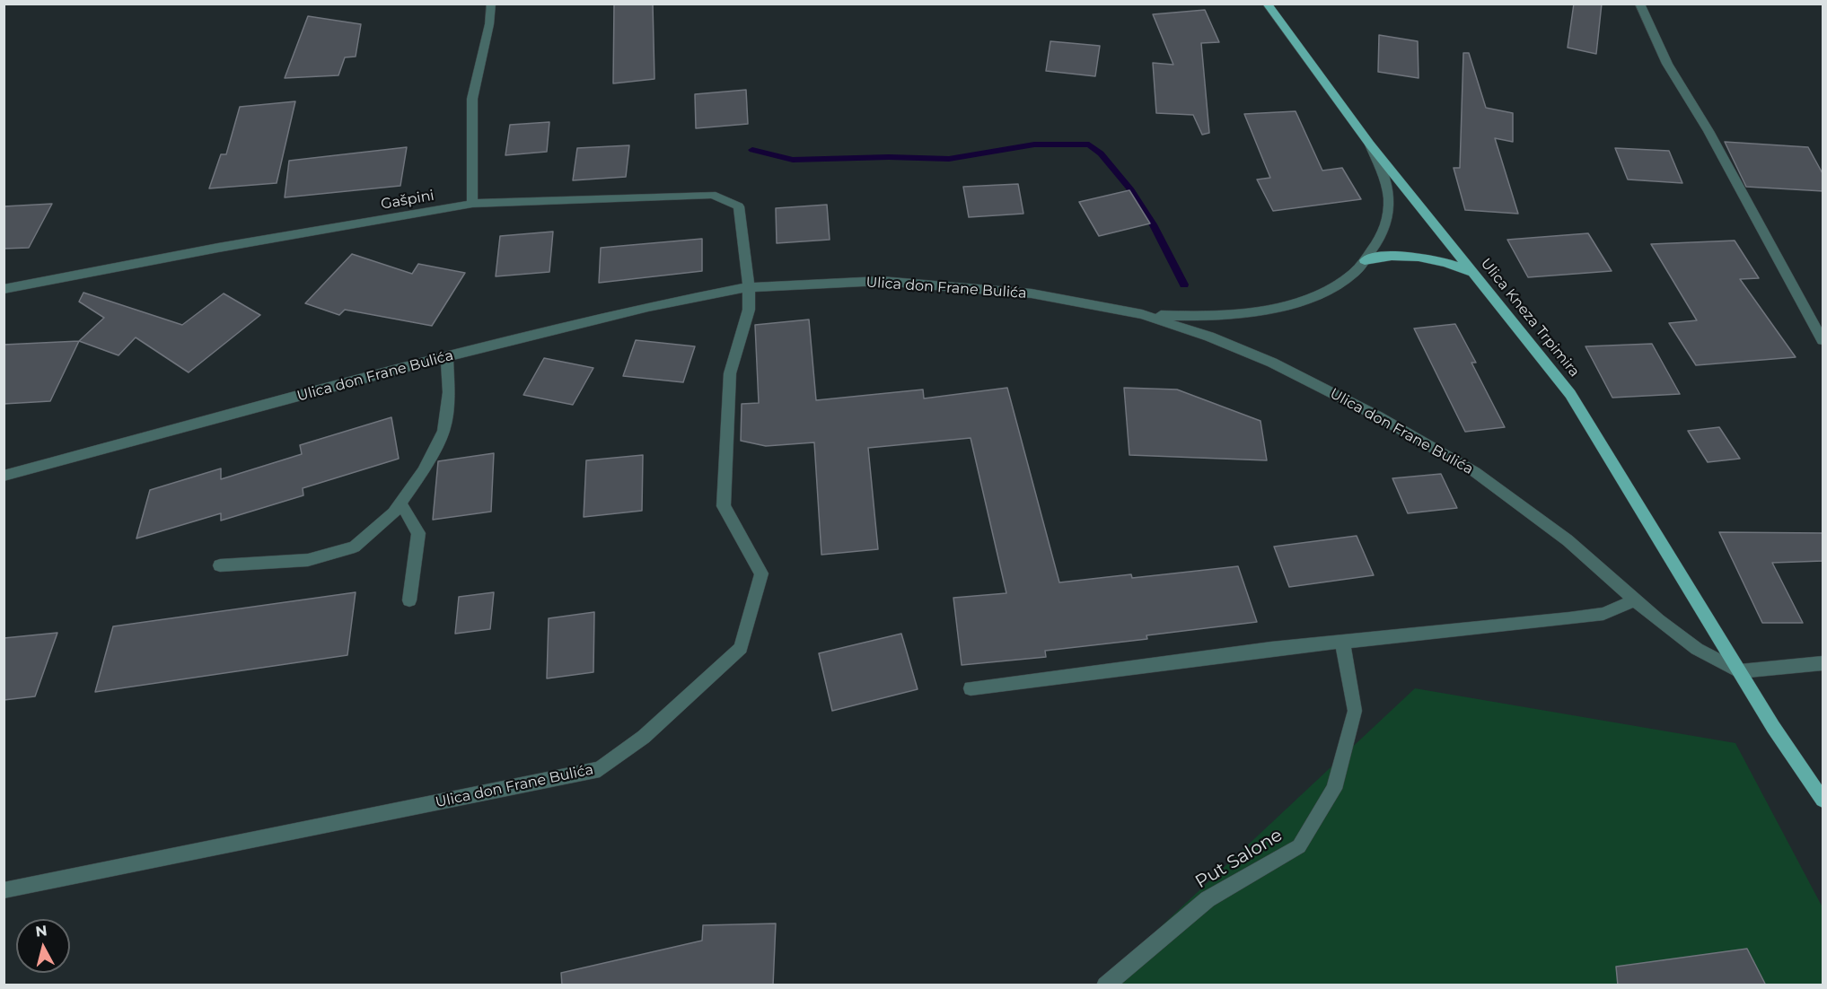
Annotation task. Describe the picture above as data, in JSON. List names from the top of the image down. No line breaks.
{"streets":{"main road":["Ulica Kneza Trpimira"],"street":["Gašpini","Ulica don Frane Bulića","Put Salone"]},"crossings":[["Gašpini","Ulica don Frane Bulića"],["Ulica don Frane Bulića","Ulica Kneza Trpimira"]],"north":"top"}
